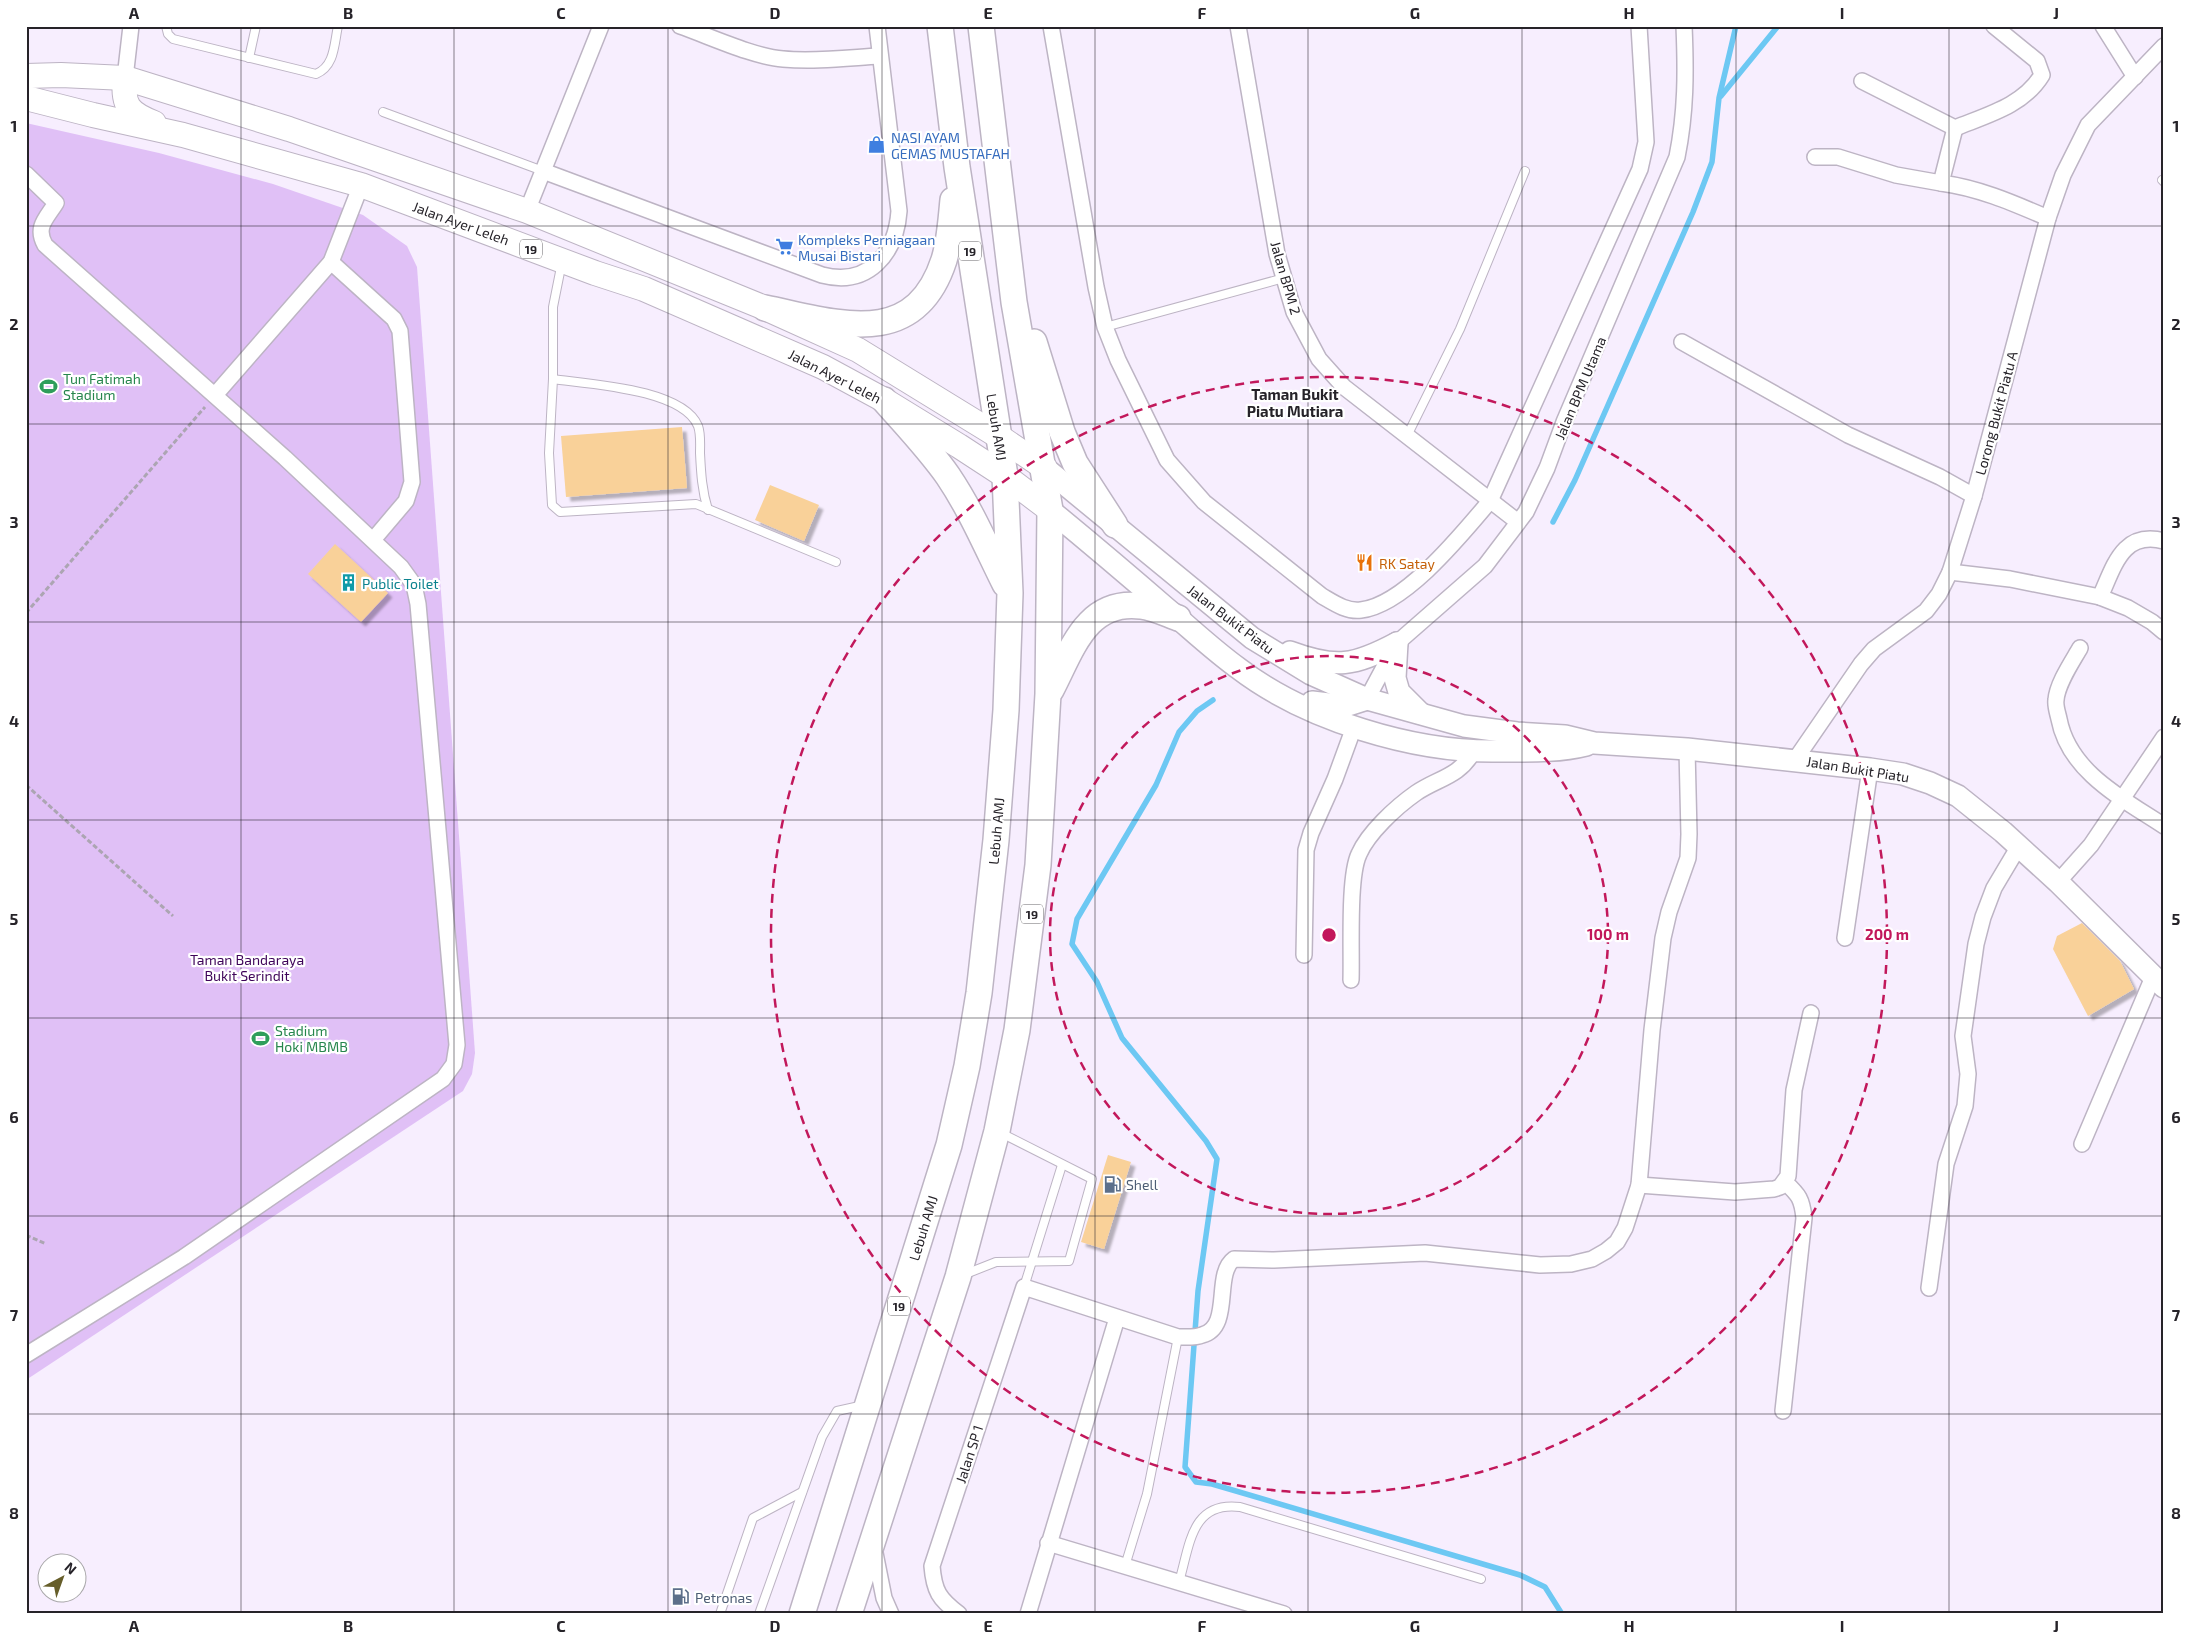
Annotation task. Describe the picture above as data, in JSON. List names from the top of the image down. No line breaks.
{"streets":{"highway":["19","Lebuh AMJ"],"main road":["Jalan Ayer Leleh","Jalan Bukit Piatu"],"street":["Jalan BPM 2","Jalan BPM Utama","Lorong Bukit Piatu A","Jalan SP 1"]},"crossings":[["Jalan Ayer Leleh","19"],["Jalan Ayer Leleh","Lebuh AMJ"],["Jalan Ayer Leleh","Jalan Bukit Piatu"],["19","Jalan Bukit Piatu"],["Jalan BPM 2","Jalan BPM Utama"],["Jalan BPM Utama","Jalan Bukit Piatu"],["Lorong Bukit Piatu A","Jalan Bukit Piatu"]],"districts":["Taman Bukit Piatu Mutiara"],"parks":["Taman Bandaraya Bukit Serindit"],"places":{"shop":["NASI AYAM GEMAS MUSTAFAH"],"supermarket":["Kompleks Perniagaan Musai Bistari"],"sports":["Tun Fatimah Stadium","Stadium Hoki MBMB"],"restaurant":["RK Satay"],"building":["Public Toilet"],"fuel station":["Shell","Petronas"]},"north":"top right","grid":{"columns":["A","B","C","D","E","F","G","H","I","J"],"rows":["1","2","3","4","5","6","7","8"]},"rings":["100 m","200 m"]}
